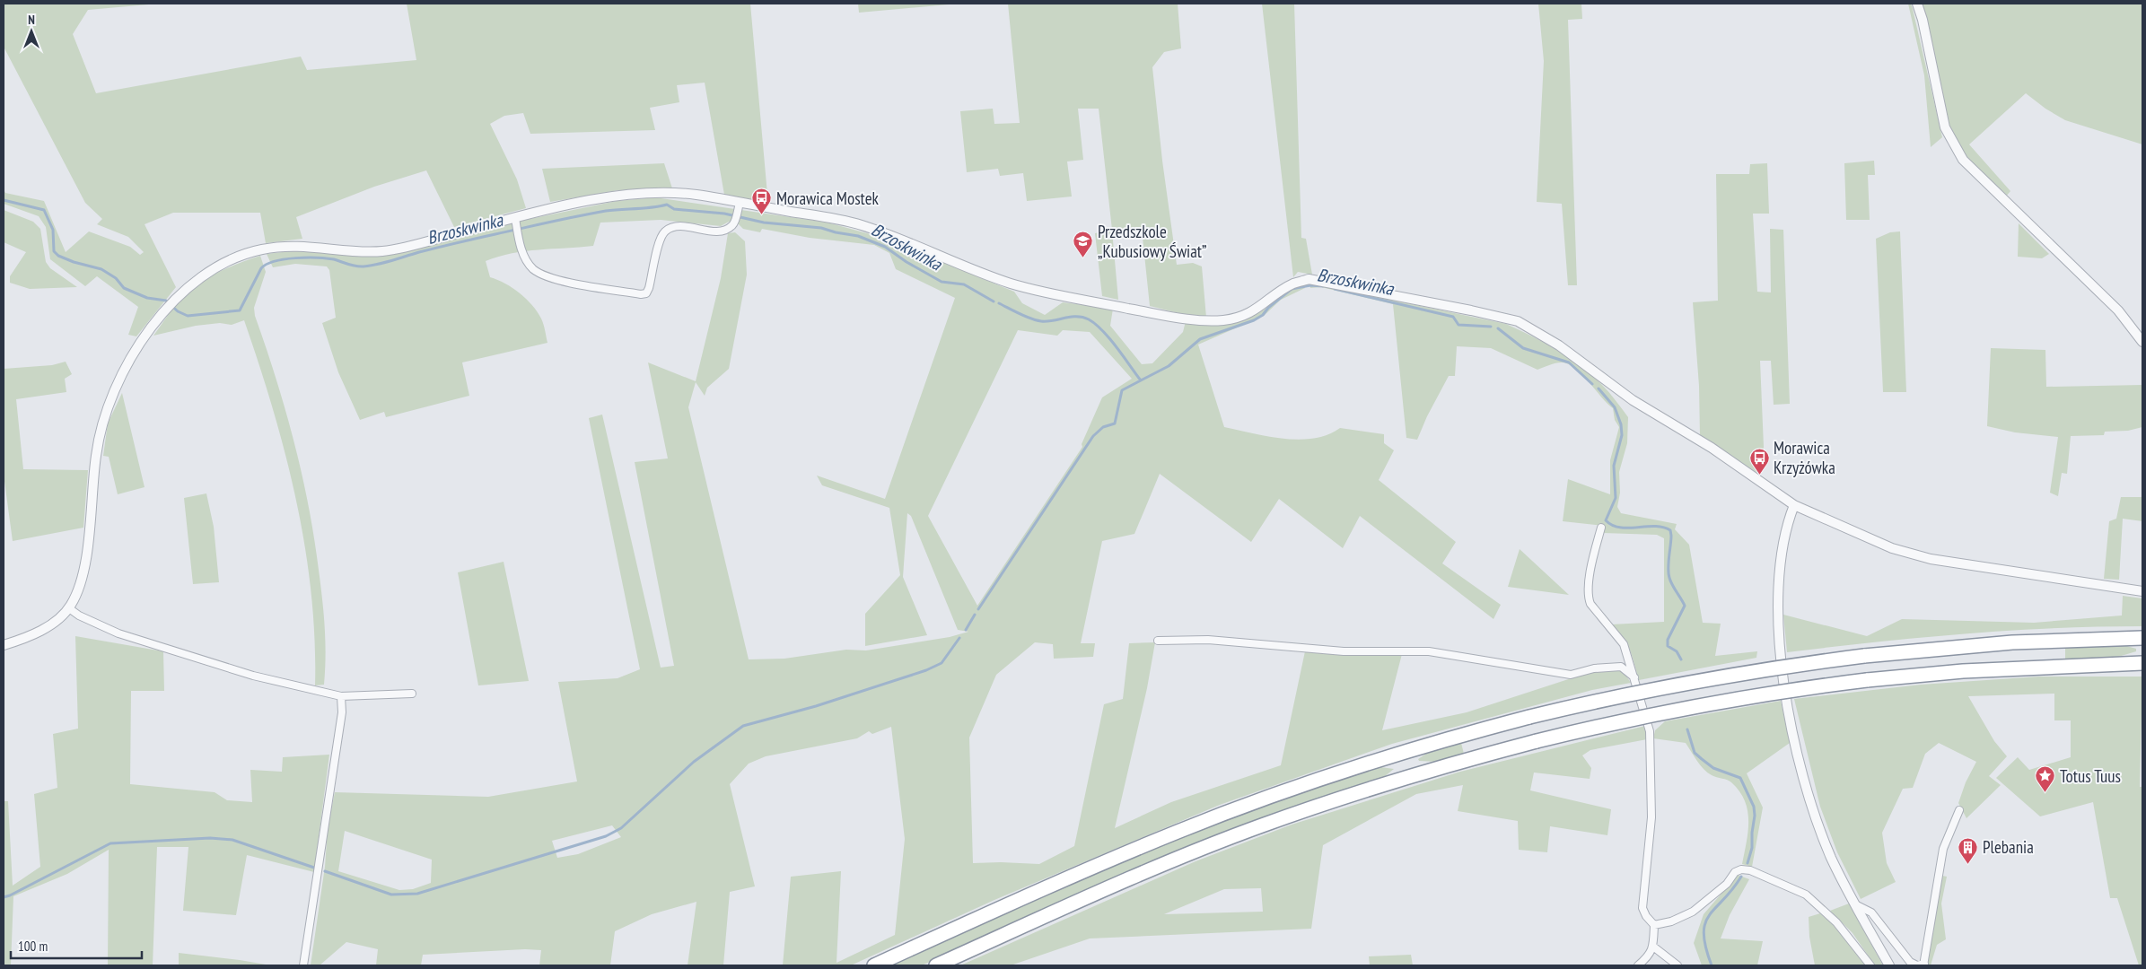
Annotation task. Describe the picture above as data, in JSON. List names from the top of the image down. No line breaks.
{"water":["Brzoskwinka"],"places":{"bus stop":["Morawica Mostek","Morawica Krzyżówka"],"school or university":["Przedszkole „Kubusiowy Świat”"],"place":["Totus Tuus"],"building":["Plebania"]},"scale_bar":"100 m","north":"top"}
